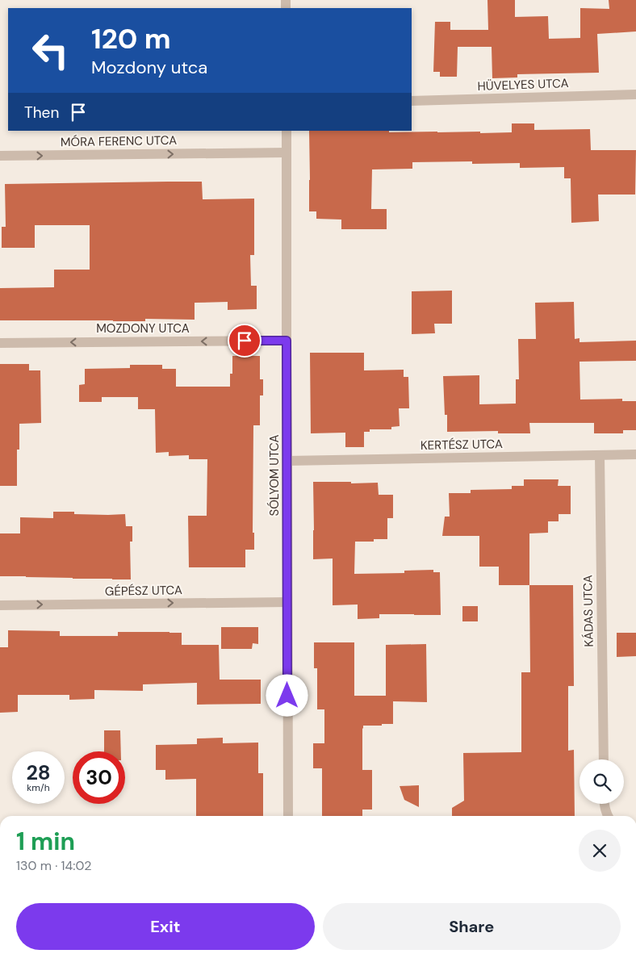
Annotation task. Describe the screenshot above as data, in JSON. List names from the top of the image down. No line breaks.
{"streets":{"street":["HÜVELYES UTCA","MÓRA FERENC UTCA","MOZDONY UTCA","KERTÉSZ UTCA","SÓLYOM UTCA","GÉPÉSZ UTCA","KÁDAS UTCA"]},"crossings":[["MÓRA FERENC UTCA","SÓLYOM UTCA"],["MOZDONY UTCA","SÓLYOM UTCA"],["KERTÉSZ UTCA","SÓLYOM UTCA"],["KERTÉSZ UTCA","KÁDAS UTCA"],["SÓLYOM UTCA","GÉPÉSZ UTCA"]],"one_way":["MÓRA FERENC UTCA","MOZDONY UTCA","GÉPÉSZ UTCA"],"page":{"turn":["120 m","Mozdony utca"],"then":"Then","speed":"28 km/h","limit":"30","heading":["1 min","130 m · 14:02"],"buttons":["Exit","Share"]}}
